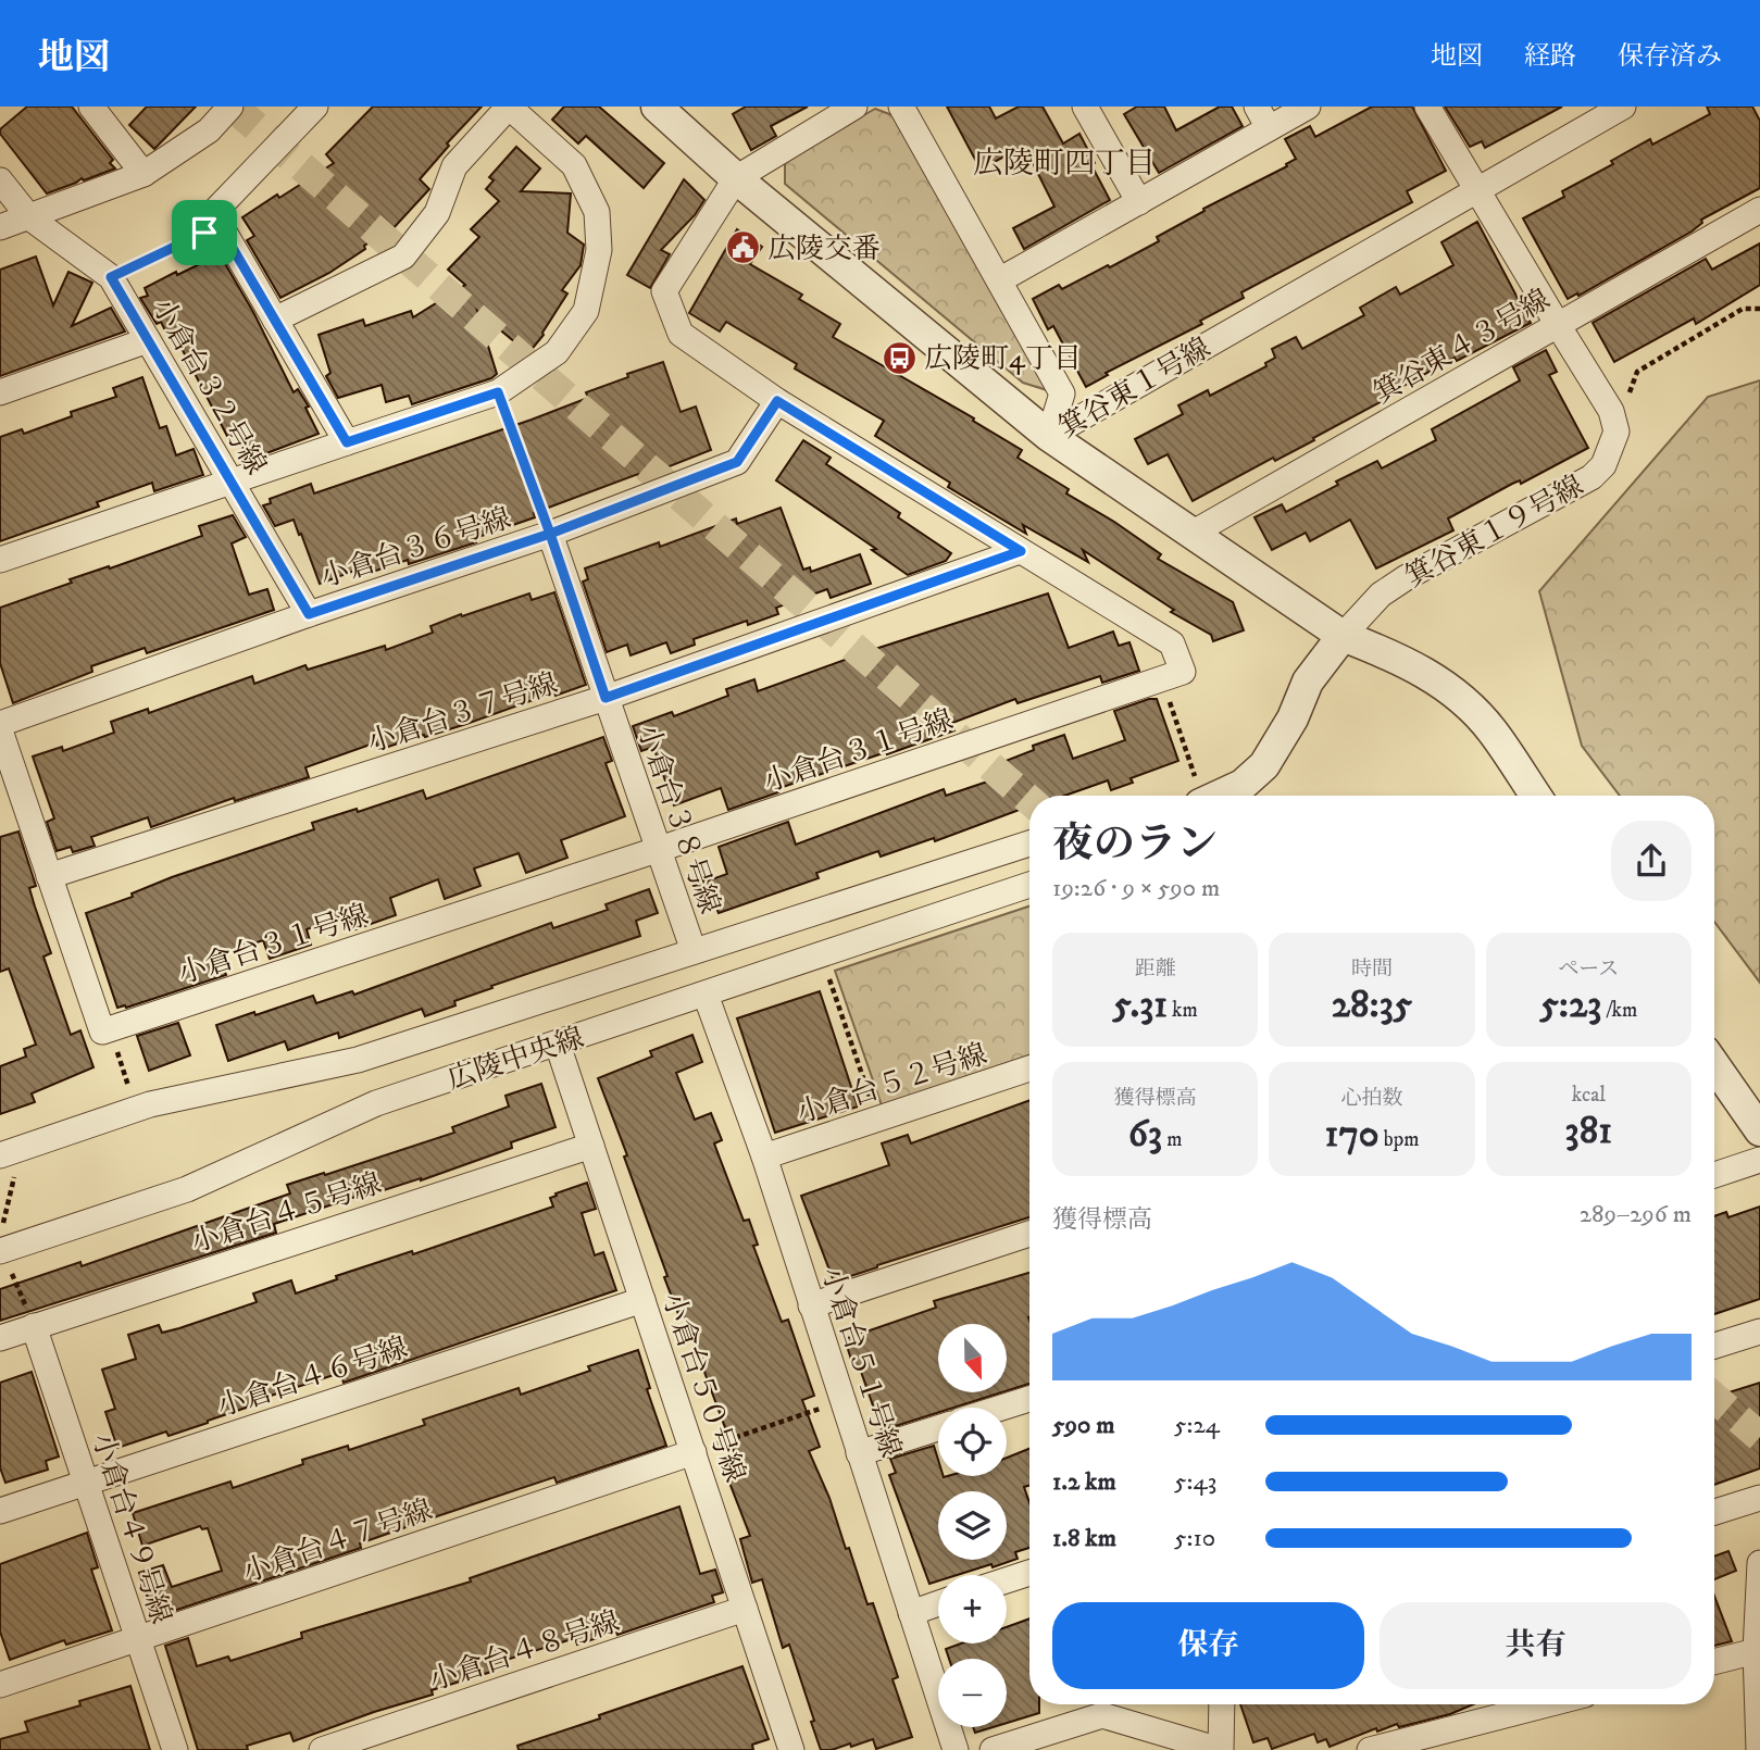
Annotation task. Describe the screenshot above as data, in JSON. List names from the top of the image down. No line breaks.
{"streets":{"street":["箕谷東４３号線","小倉台３２号線","箕谷東１号線","箕谷東１９号線","小倉台３６号線","小倉台３７号線","小倉台３１号線","小倉台３８号線","広陵中央線","小倉台５２号線","小倉台４５号線","小倉台５１号線","小倉台４６号線","小倉台５０号線","小倉台４９号線","小倉台４７号線","小倉台４８号線"]},"crossings":[["小倉台３２号線","小倉台３６号線"],["小倉台３６号線","小倉台３８号線"],["小倉台３７号線","小倉台３８号線"],["小倉台３１号線","小倉台３８号線"],["小倉台３８号線","広陵中央線"],["広陵中央線","小倉台５１号線"],["広陵中央線","小倉台５０号線"],["小倉台５２号線","小倉台５１号線"],["小倉台４５号線","小倉台５０号線"],["小倉台４５号線","小倉台４９号線"],["小倉台４６号線","小倉台５０号線"],["小倉台４６号線","小倉台４９号線"],["小倉台５０号線","小倉台４７号線"],["小倉台５０号線","小倉台４８号線"],["小倉台４９号線","小倉台４７号線"]],"districts":["広陵町四丁目"],"places":{"public building":["広陵交番"],"bus stop":["広陵町4丁目"]},"north":"bottom","page":{"header":"地図","nav":["地図","経路","保存済み"],"heading":["夜のラン","19:26 · 9 × 590 m"],"stats":[["距離","5.31 km"],["時間","28:35"],["ペース","5:23 /km"],["獲得標高","63 m"],["心拍数","170 bpm"],["kcal","381"]],"chart":["獲得標高","289–296 m"],"map_buttons":["+","−"],"list":[{"name":"590 m","note":"5:24"},{"name":"1.2 km","note":"5:43"},{"name":"1.8 km","note":"5:10"}],"buttons":["保存","共有"]}}
